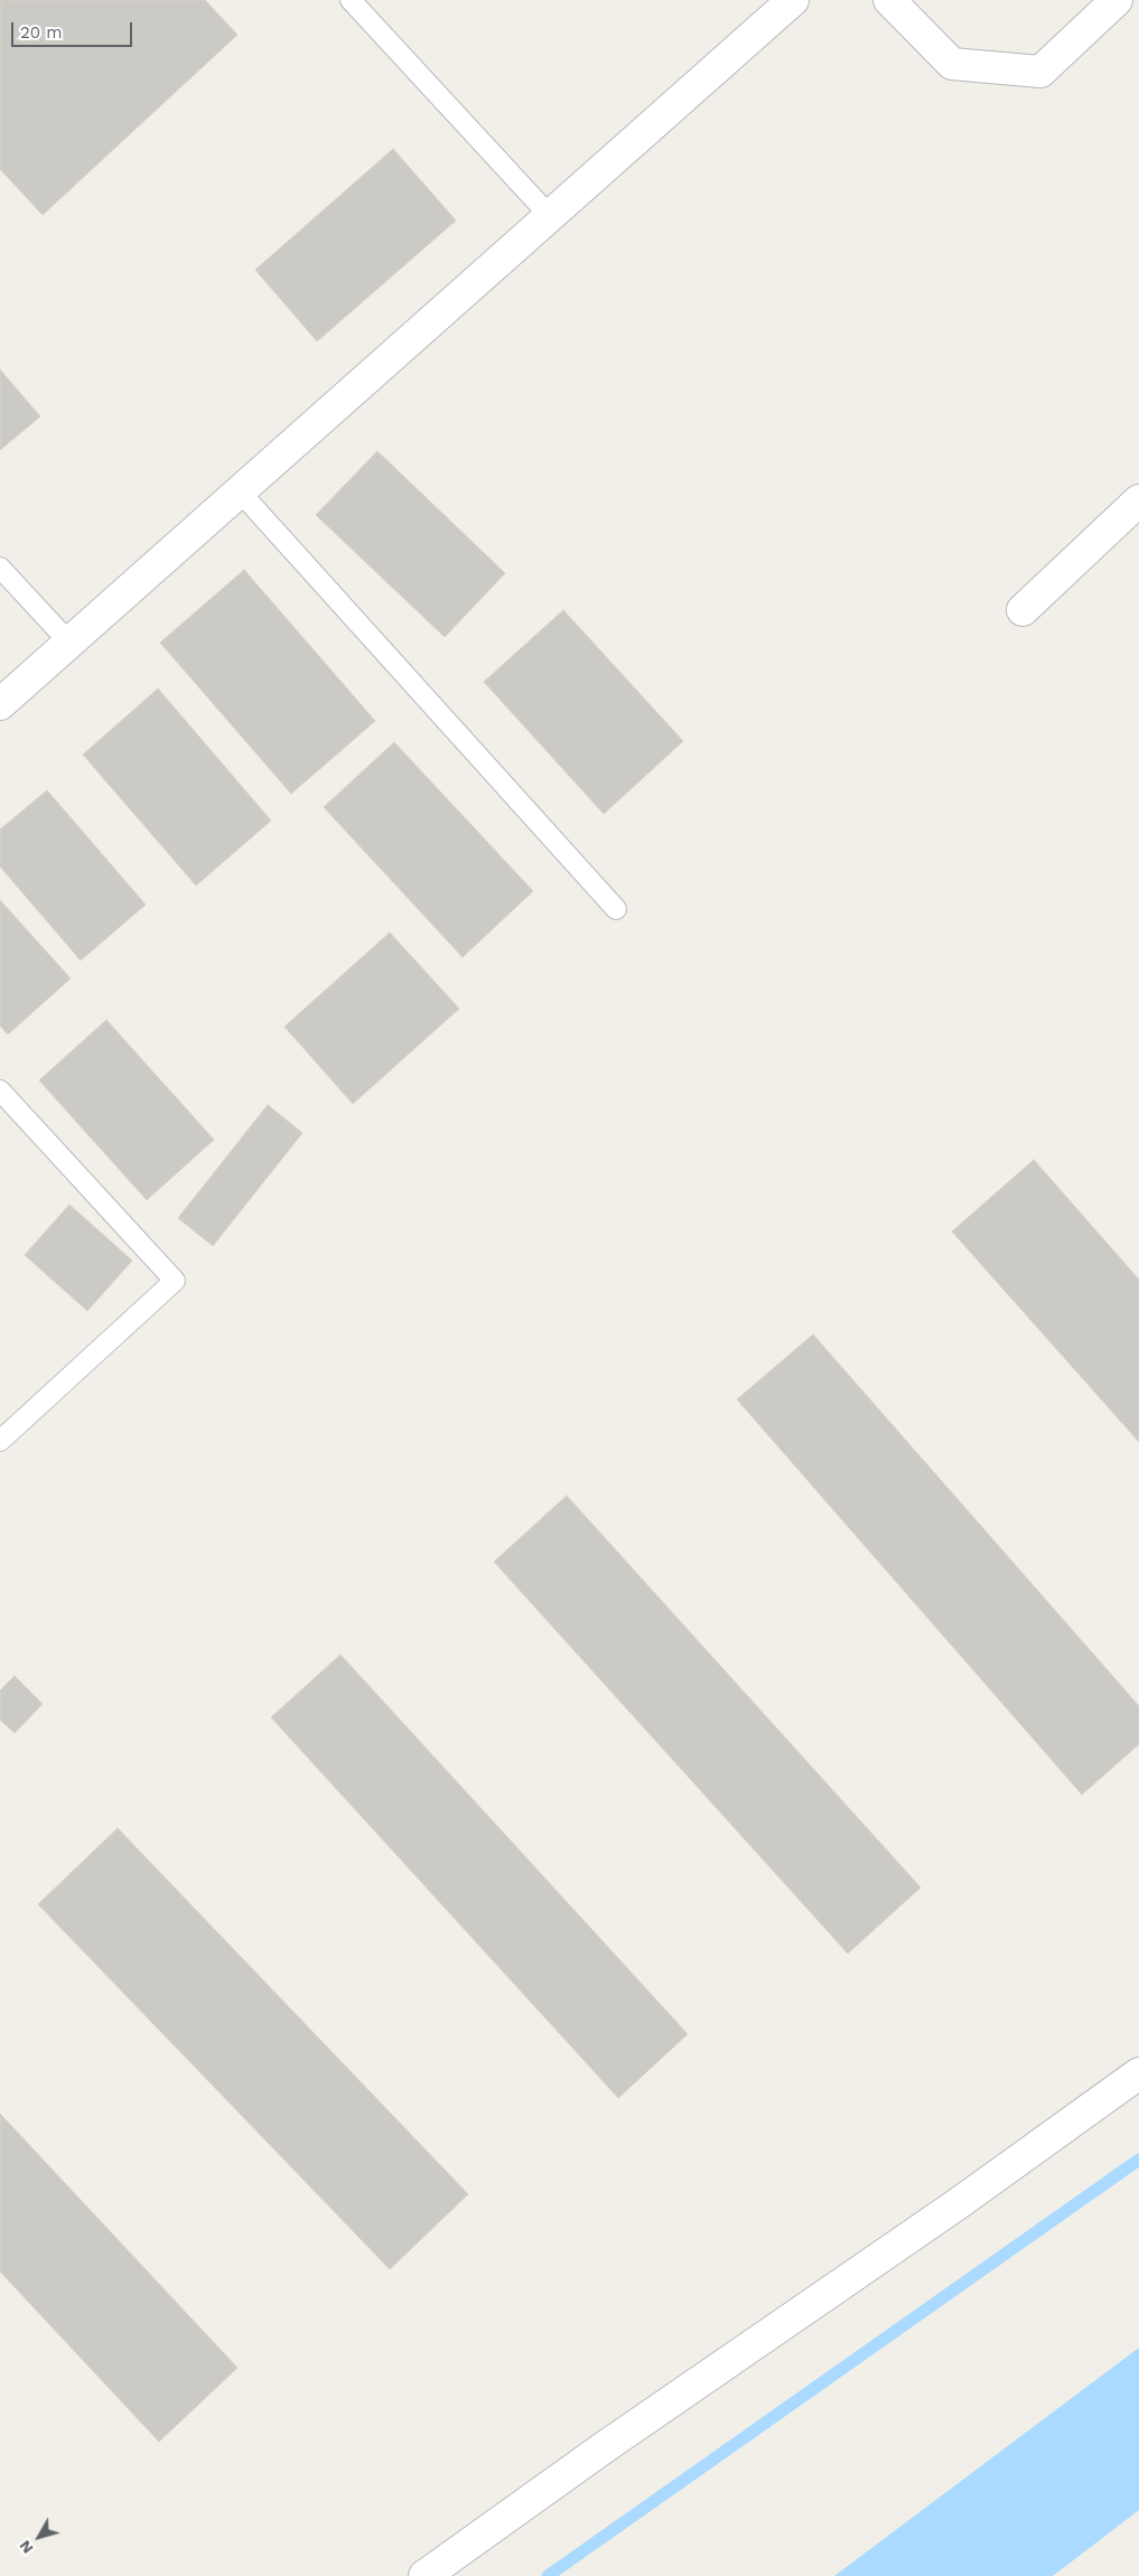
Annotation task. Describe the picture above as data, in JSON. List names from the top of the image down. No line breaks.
{"scale_bar":"20 m","north":"bottom left"}
